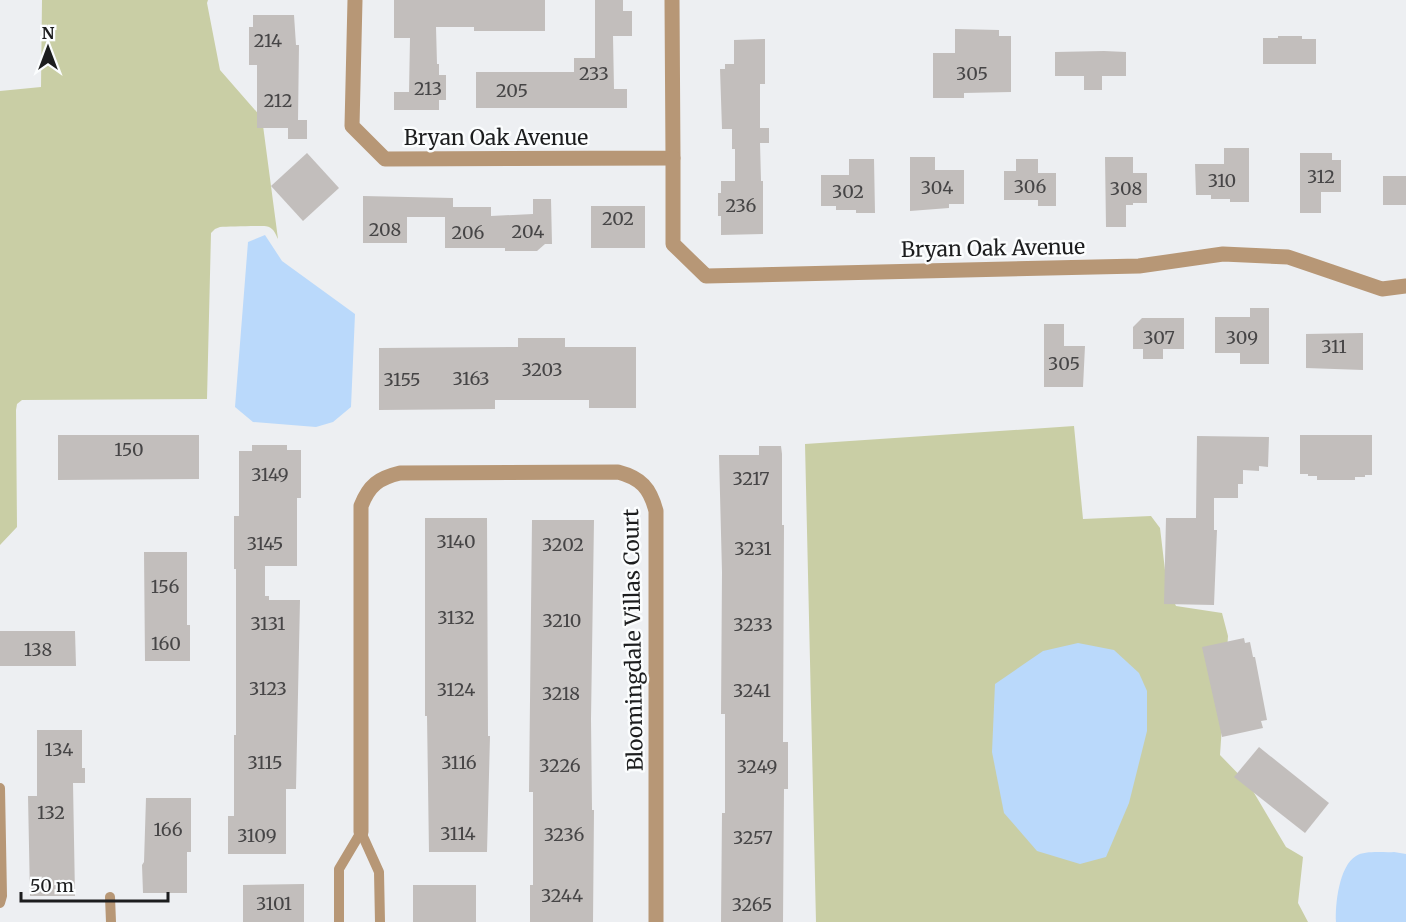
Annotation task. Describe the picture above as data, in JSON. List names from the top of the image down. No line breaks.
{"streets":{"street":["Bryan Oak Avenue","Bloomingdale Villas Court"]},"house_numbers":["214","233","305","213","205","212","312","310","306","304","308","302","236","202","208","204","206","307","309","311","305","3203","3163","3155","150","3149","3217","3140","3145","3202","3231","156","3132","3210","3131","3233","160","138","3123","3124","3241","3218","134","3115","3116","3226","3249","132","166","3114","3236","3109","3257","3244","3101","3265"],"scale_bar":"50 m","north":"top"}
